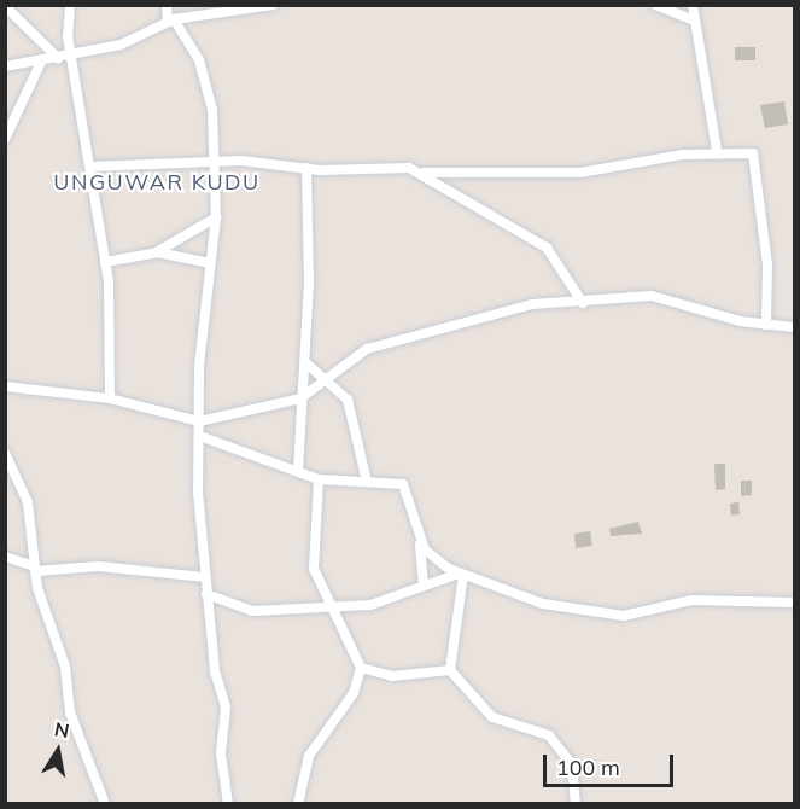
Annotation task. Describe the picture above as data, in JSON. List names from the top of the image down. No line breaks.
{"districts":["UNGUWAR KUDU"],"scale_bar":"100 m","north":"top"}
